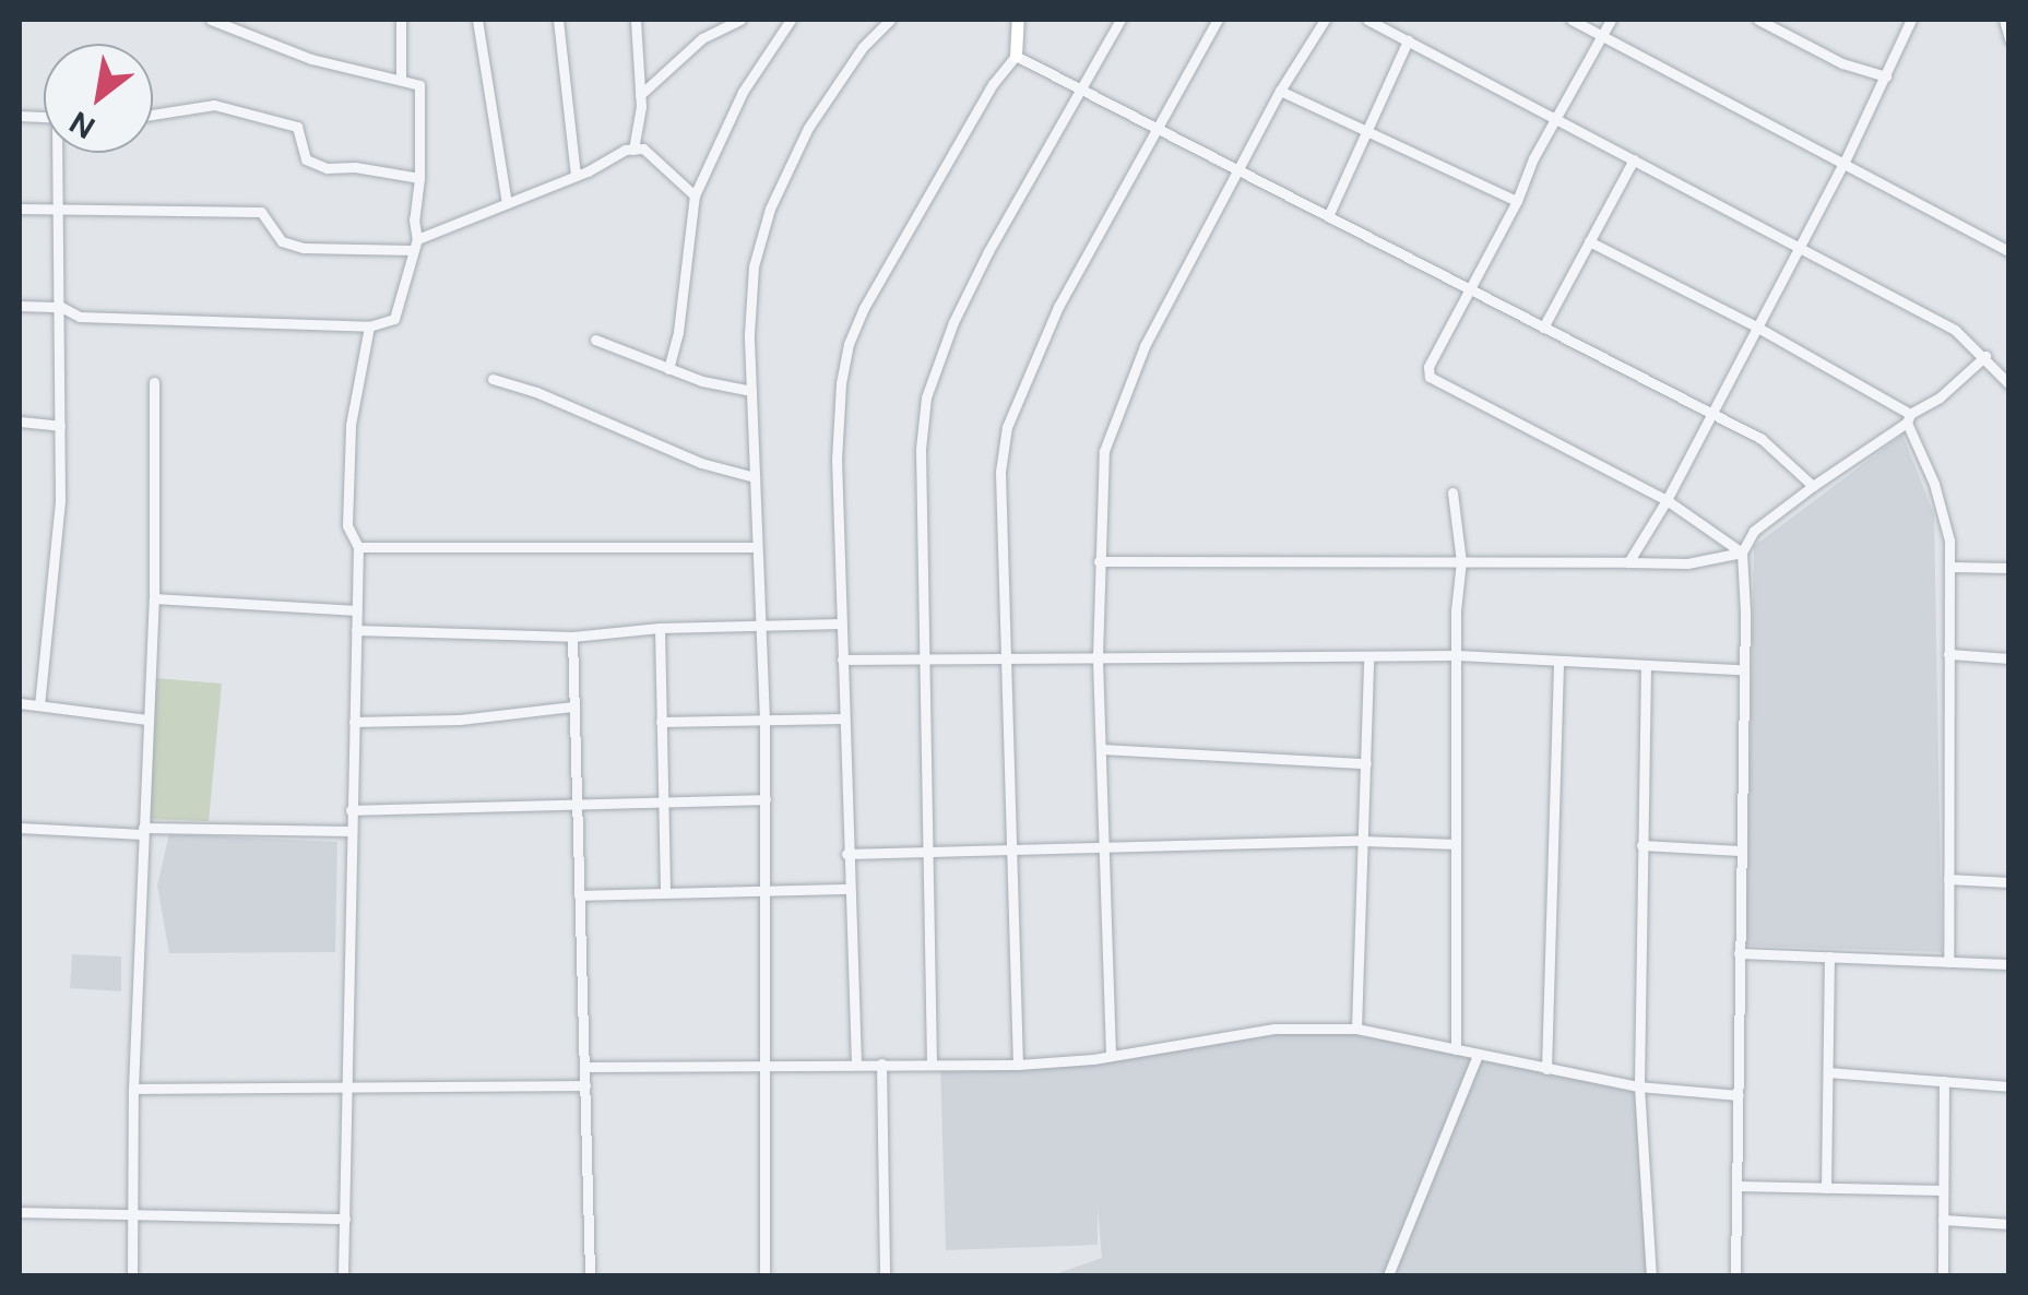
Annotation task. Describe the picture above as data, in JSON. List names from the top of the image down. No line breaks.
{"north":"bottom left"}
